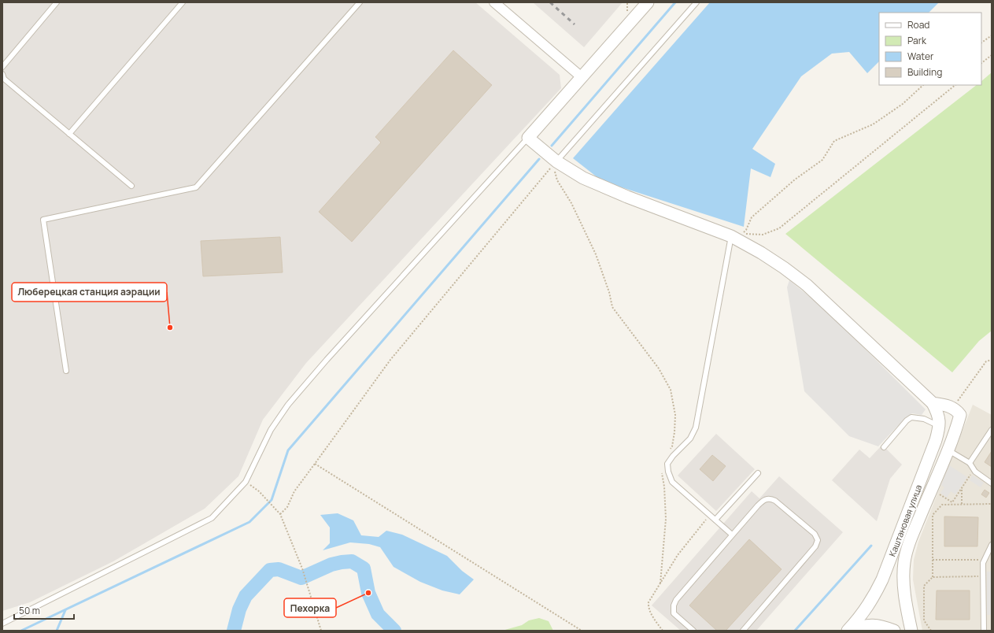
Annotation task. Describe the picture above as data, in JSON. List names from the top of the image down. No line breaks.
{"streets":{"street":["Каштановая улица"]},"places":["Люберецкая станция аэрации","Пехорка"],"legend":["Road","Park","Water","Building"],"scale_bar":"50 m"}
